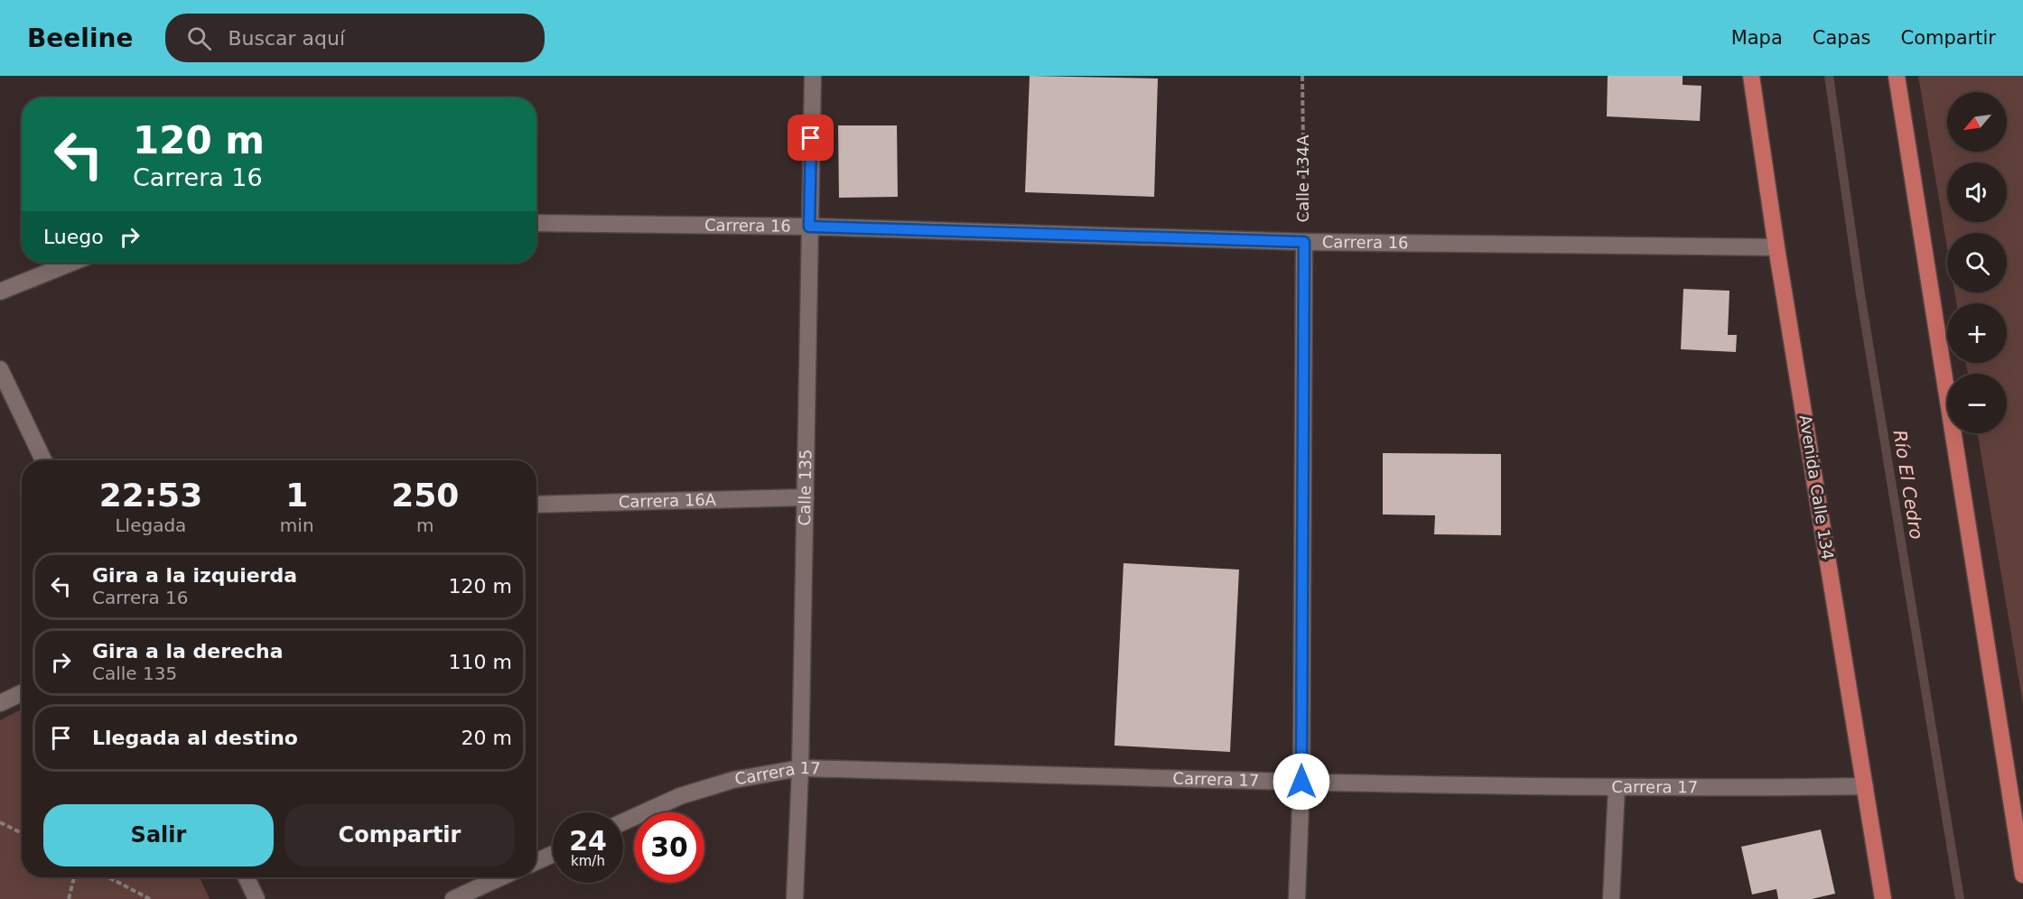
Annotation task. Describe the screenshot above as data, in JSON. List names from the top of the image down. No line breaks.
{"streets":{"main road":["Avenida Calle 134"],"street":["Calle 134A","Carrera 16","Calle 135","Carrera 16A","Carrera 17"]},"crossings":[["Calle 134A","Carrera 16"],["Calle 134A","Carrera 17"],["Carrera 16","Calle 135"],["Carrera 16","Avenida Calle 134"],["Calle 135","Carrera 16A"],["Calle 135","Carrera 17"],["Avenida Calle 134","Carrera 17"]],"water":["Río El Cedro"],"north":"bottom left","page":{"header":"Beeline","search":"Buscar aquí","nav":["Mapa","Capas","Compartir"],"map_buttons":["+","−"],"turn":["120 m","Carrera 16"],"then":"Luego","eta":["22:53","Llegada","1","min","250","m"],"list":[{"name":"Gira a la izquierda","note":"Carrera 16","value":"120 m"},{"name":"Gira a la derecha","note":"Calle 135","value":"110 m"},{"name":"Llegada al destino","value":"20 m"}],"buttons":["Salir","Compartir"],"speed":"24 km/h","limit":"30"}}
